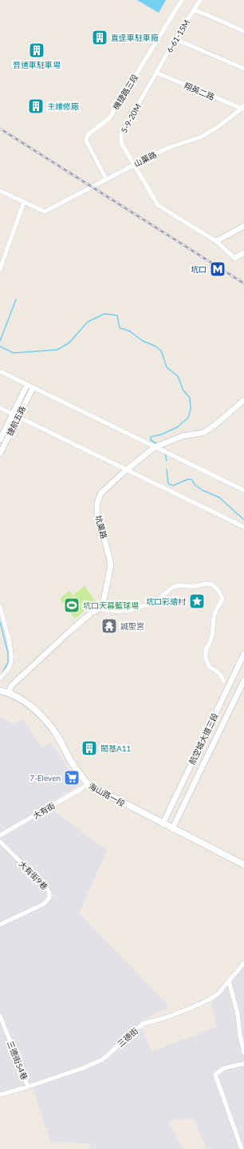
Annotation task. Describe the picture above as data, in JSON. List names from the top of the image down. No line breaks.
{"streets":{"main road":["海山路一段"],"street":["6-61-15M","翔英二路","機捷路三段","5-9-20M","山菓路","捷航五路","坑菓路","航空城大道三段","大有街","大有街9巷","三德街","三德街54巷"]},"crossings":[["6-61-15M","翔英二路"],["6-61-15M","5-9-20M"],["翔英二路","5-9-20M"],["翔英二路","山菓路"],["機捷路三段","山菓路"],["5-9-20M","山菓路"],["航空城大道三段","海山路一段"],["海山路一段","大有街"],["三德街","三德街54巷"]],"places":{"building":["直達車駐車廠","普通車駐車場","主維修廠","閎基A11"],"metro station":["坑口"],"place":["坑口彩繪村"],"sports":["坑口天幕籃球場"],"temple":["誠聖宮"],"supermarket":["7-Eleven"]}}
